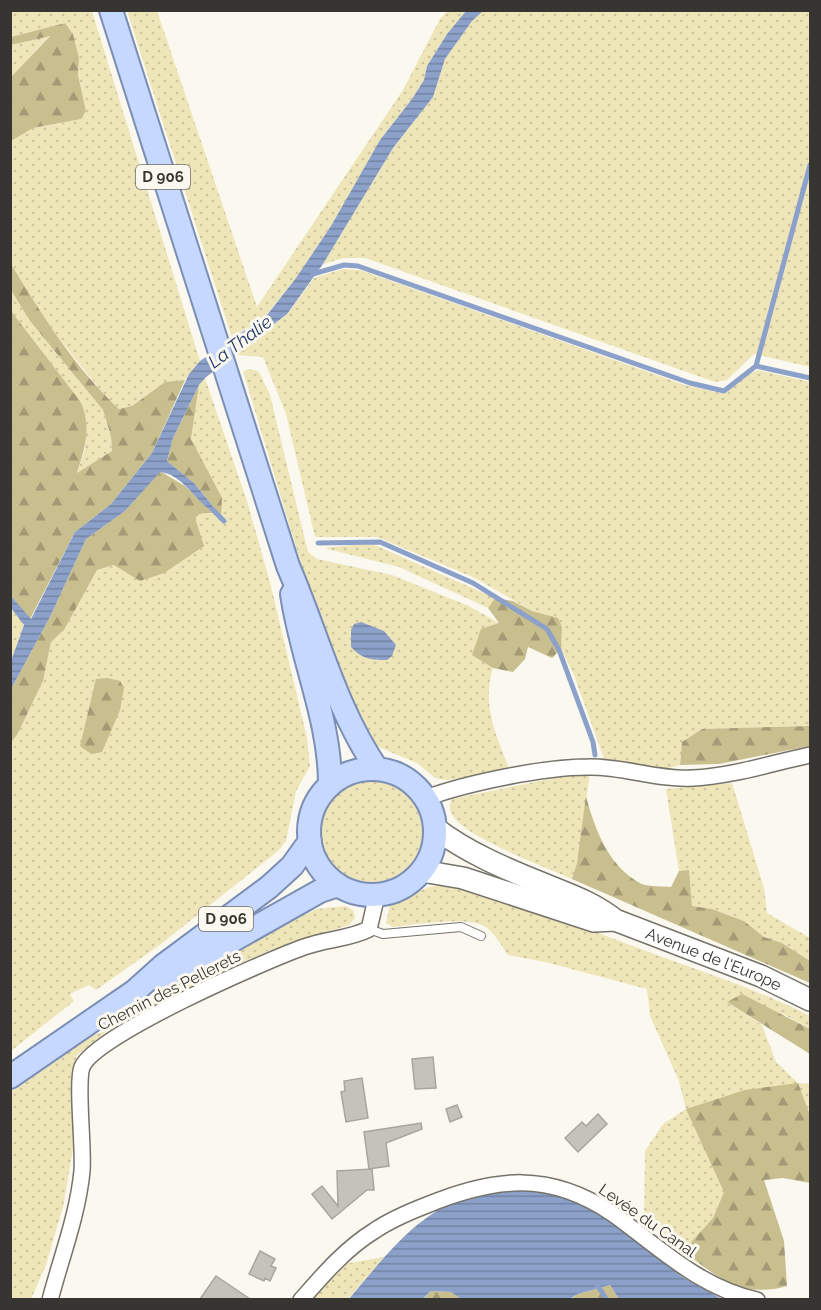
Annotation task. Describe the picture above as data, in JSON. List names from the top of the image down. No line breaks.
{"streets":{"main road":["D 906","Avenue de l'Europe"],"street":["Chemin des Pellerets","Levée du Canal"]},"crossings":[["D 906","Avenue de l'Europe"]],"water":["La Thalie"]}
